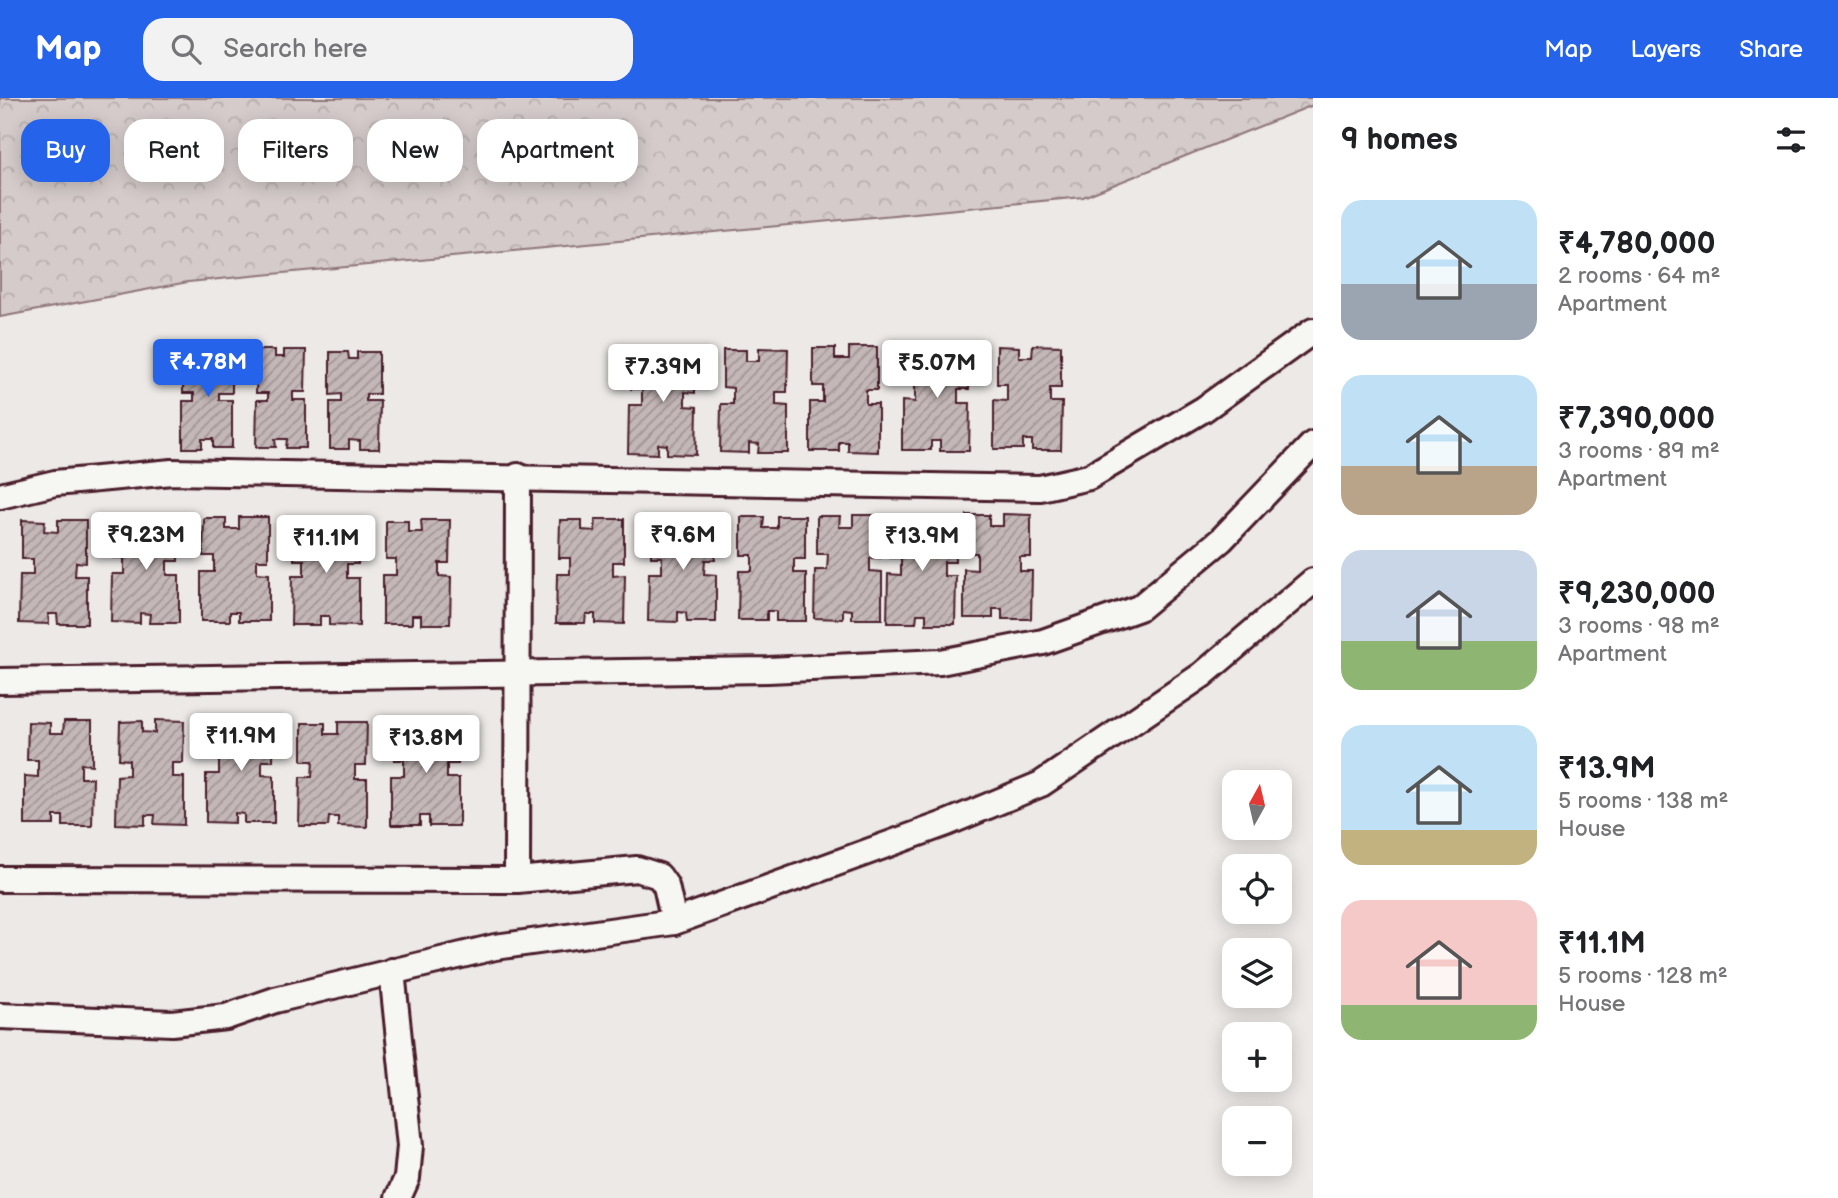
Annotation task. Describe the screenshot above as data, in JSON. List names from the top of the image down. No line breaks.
{"north":"top","page":{"header":"Map","search":"Search here","nav":["Map","Layers","Share"],"heading":"9 homes","chip":["Buy","Rent","Filters","New","Apartment"],"list":[{"name":"₹4,780,000","note":"2 rooms · 64 m² · Apartment"},{"name":"₹7,390,000","note":"3 rooms · 89 m² · Apartment"},{"name":"₹9,230,000","note":"3 rooms · 98 m² · Apartment"},{"name":"₹13.9M","note":"5 rooms · 138 m² · House"},{"name":"₹11.1M","note":"5 rooms · 128 m² · House"}],"price":["₹4.78M","₹5.07M","₹7.39M","₹9.23M","₹9.6M","₹13.9M","₹11.1M","₹11.9M","₹13.8M"],"map_buttons":["+","−"]}}
